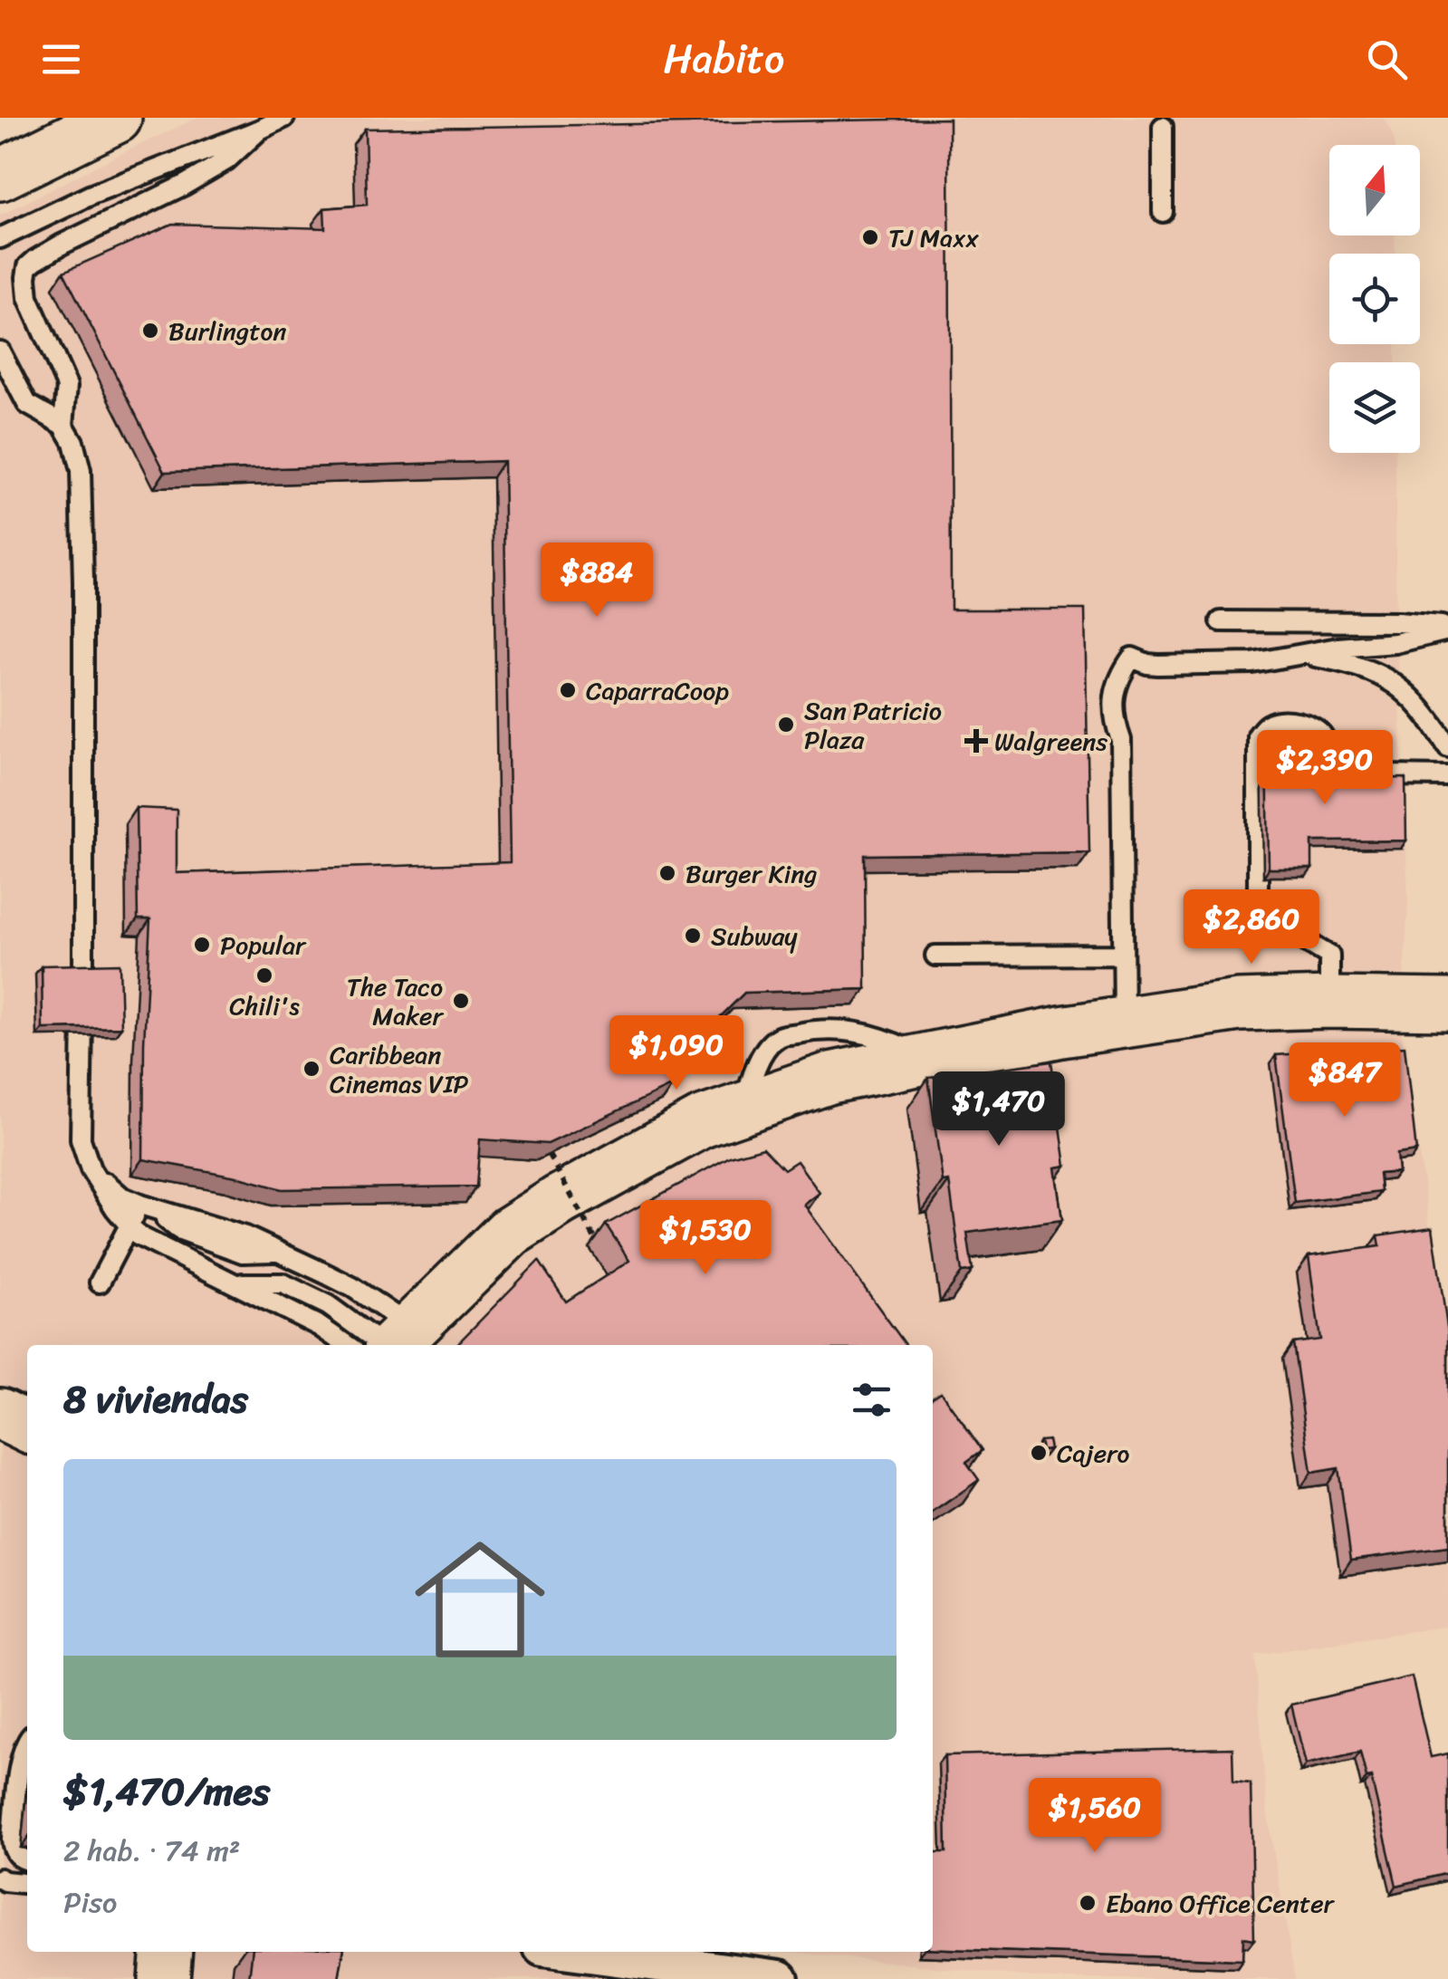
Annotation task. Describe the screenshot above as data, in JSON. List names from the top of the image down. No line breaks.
{"places":{"other":["TJ Maxx","Burlington","CaparraCoop","San Patricio Plaza","Burger King","Subway","Popular","Chili's","The Taco Maker","Caribbean Cinemas VIP","Cajero","Ebano Office Center"],"health":["Walgreens"]},"north":"top","page":{"header":"Habito","price":["$884","$2,390","$2,860","$1,090","$847","$1,470","$1,530","$1,560"],"heading":"8 viviendas","list":[{"name":"$1,470/mes","note":"2 hab. · 74 m² · Piso"}]}}
